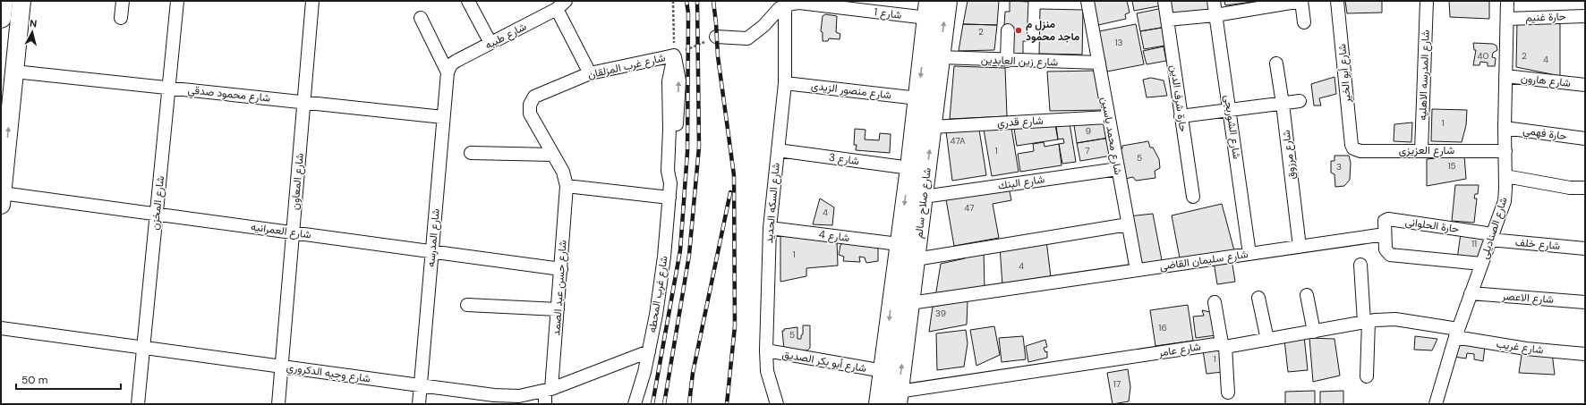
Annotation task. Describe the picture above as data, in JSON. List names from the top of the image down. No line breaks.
{"streets":{"highway":["شارع صلاح سالم"],"street":["شارع 1","حارة غنيم","شارع طيبه","شارع زين العابدين","شارع غرب المزلقان","شارع أبو الخير","شارع المدرسه الاهليه","شارع هارون","شارع منصور الزيدى","شارع محمود صدقي","حارة شرف الدين","شارع قدري","شارع الشوربجى","حارة فهمي","شارع محمد ياسين","شارع العزيزى","شارع مرزوق","شارع 3","شارع المعاون","شارع البنك","شارع المخزن","شارع السكه الحديد","حارة الحلوانى","شارع الصناديلى","شارع العمرانيه","شارع 4","شارع المدرسه","شارع خلف","شارع سليمان القاضى","شارع حسن عبد الصمد","شارع غرب المحطه","شارع الاعصر","شارع غريب","شارع عامر","شارع أبو بكر الصديق","شارع وجيه الدكروري"]},"crossings":[["شارع 1","شارع السكه الحديد"],["شارع 1","شارع صلاح سالم"],["حارة غنيم","شارع الصناديلى"],["شارع طيبه","شارع المدرسه"],["شارع زين العابدين","شارع محمد ياسين"],["شارع زين العابدين","شارع صلاح سالم"],["شارع غرب المزلقان","شارع حسن عبد الصمد"],["شارع غرب المزلقان","شارع غرب المحطه"],["شارع أبو الخير","شارع العزيزى"],["شارع المدرسه الاهليه","شارع العزيزى"],["شارع هارون","شارع الصناديلى"],["شارع منصور الزيدى","شارع السكه الحديد"],["شارع منصور الزيدى","شارع صلاح سالم"],["شارع محمود صدقي","شارع المعاون"],["شارع محمود صدقي","شارع المخزن"],["شارع محمود صدقي","شارع المدرسه"],["شارع قدري","شارع محمد ياسين"],["شارع قدري","شارع صلاح سالم"],["شارع الشوربجى","شارع سليمان القاضى"],["حارة فهمي","شارع الصناديلى"],["شارع محمد ياسين","شارع البنك"],["شارع محمد ياسين","شارع سليمان القاضى"],["شارع العزيزى","شارع الصناديلى"],["شارع مرزوق","شارع سليمان القاضى"],["شارع 3","شارع السكه الحديد"],["شارع 3","شارع صلاح سالم"],["شارع المعاون","شارع العمرانيه"],["شارع المعاون","شارع وجيه الدكروري"],["شارع البنك","شارع صلاح سالم"],["شارع المخزن","شارع العمرانيه"],["شارع المخزن","شارع وجيه الدكروري"],["شارع السكه الحديد","شارع 4"],["شارع السكه الحديد","شارع أبو بكر الصديق"],["شارع صلاح سالم","شارع 4"],["شارع صلاح سالم","شارع سليمان القاضى"],["شارع صلاح سالم","شارع عامر"],["شارع صلاح سالم","شارع أبو بكر الصديق"],["حارة الحلوانى","شارع الصناديلى"],["حارة الحلوانى","شارع خلف"],["حارة الحلوانى","شارع سليمان القاضى"],["شارع الصناديلى","شارع خلف"],["شارع الصناديلى","شارع الاعصر"],["شارع الصناديلى","شارع غريب"],["شارع الصناديلى","شارع عامر"],["شارع العمرانيه","شارع المدرسه"],["شارع العمرانيه","شارع حسن عبد الصمد"],["شارع المدرسه","شارع وجيه الدكروري"],["شارع حسن عبد الصمد","شارع وجيه الدكروري"],["شارع غرب المحطه","شارع وجيه الدكروري"],["شارع غريب","شارع عامر"]],"places":["منزل م ماجد محمود"],"house_numbers":["2","13","40","2","4","1","9","47A","1","7","5","15","3","47","4","11","1","4","39","16","5","1","17"],"scale_bar":"50 m","north":"top"}
